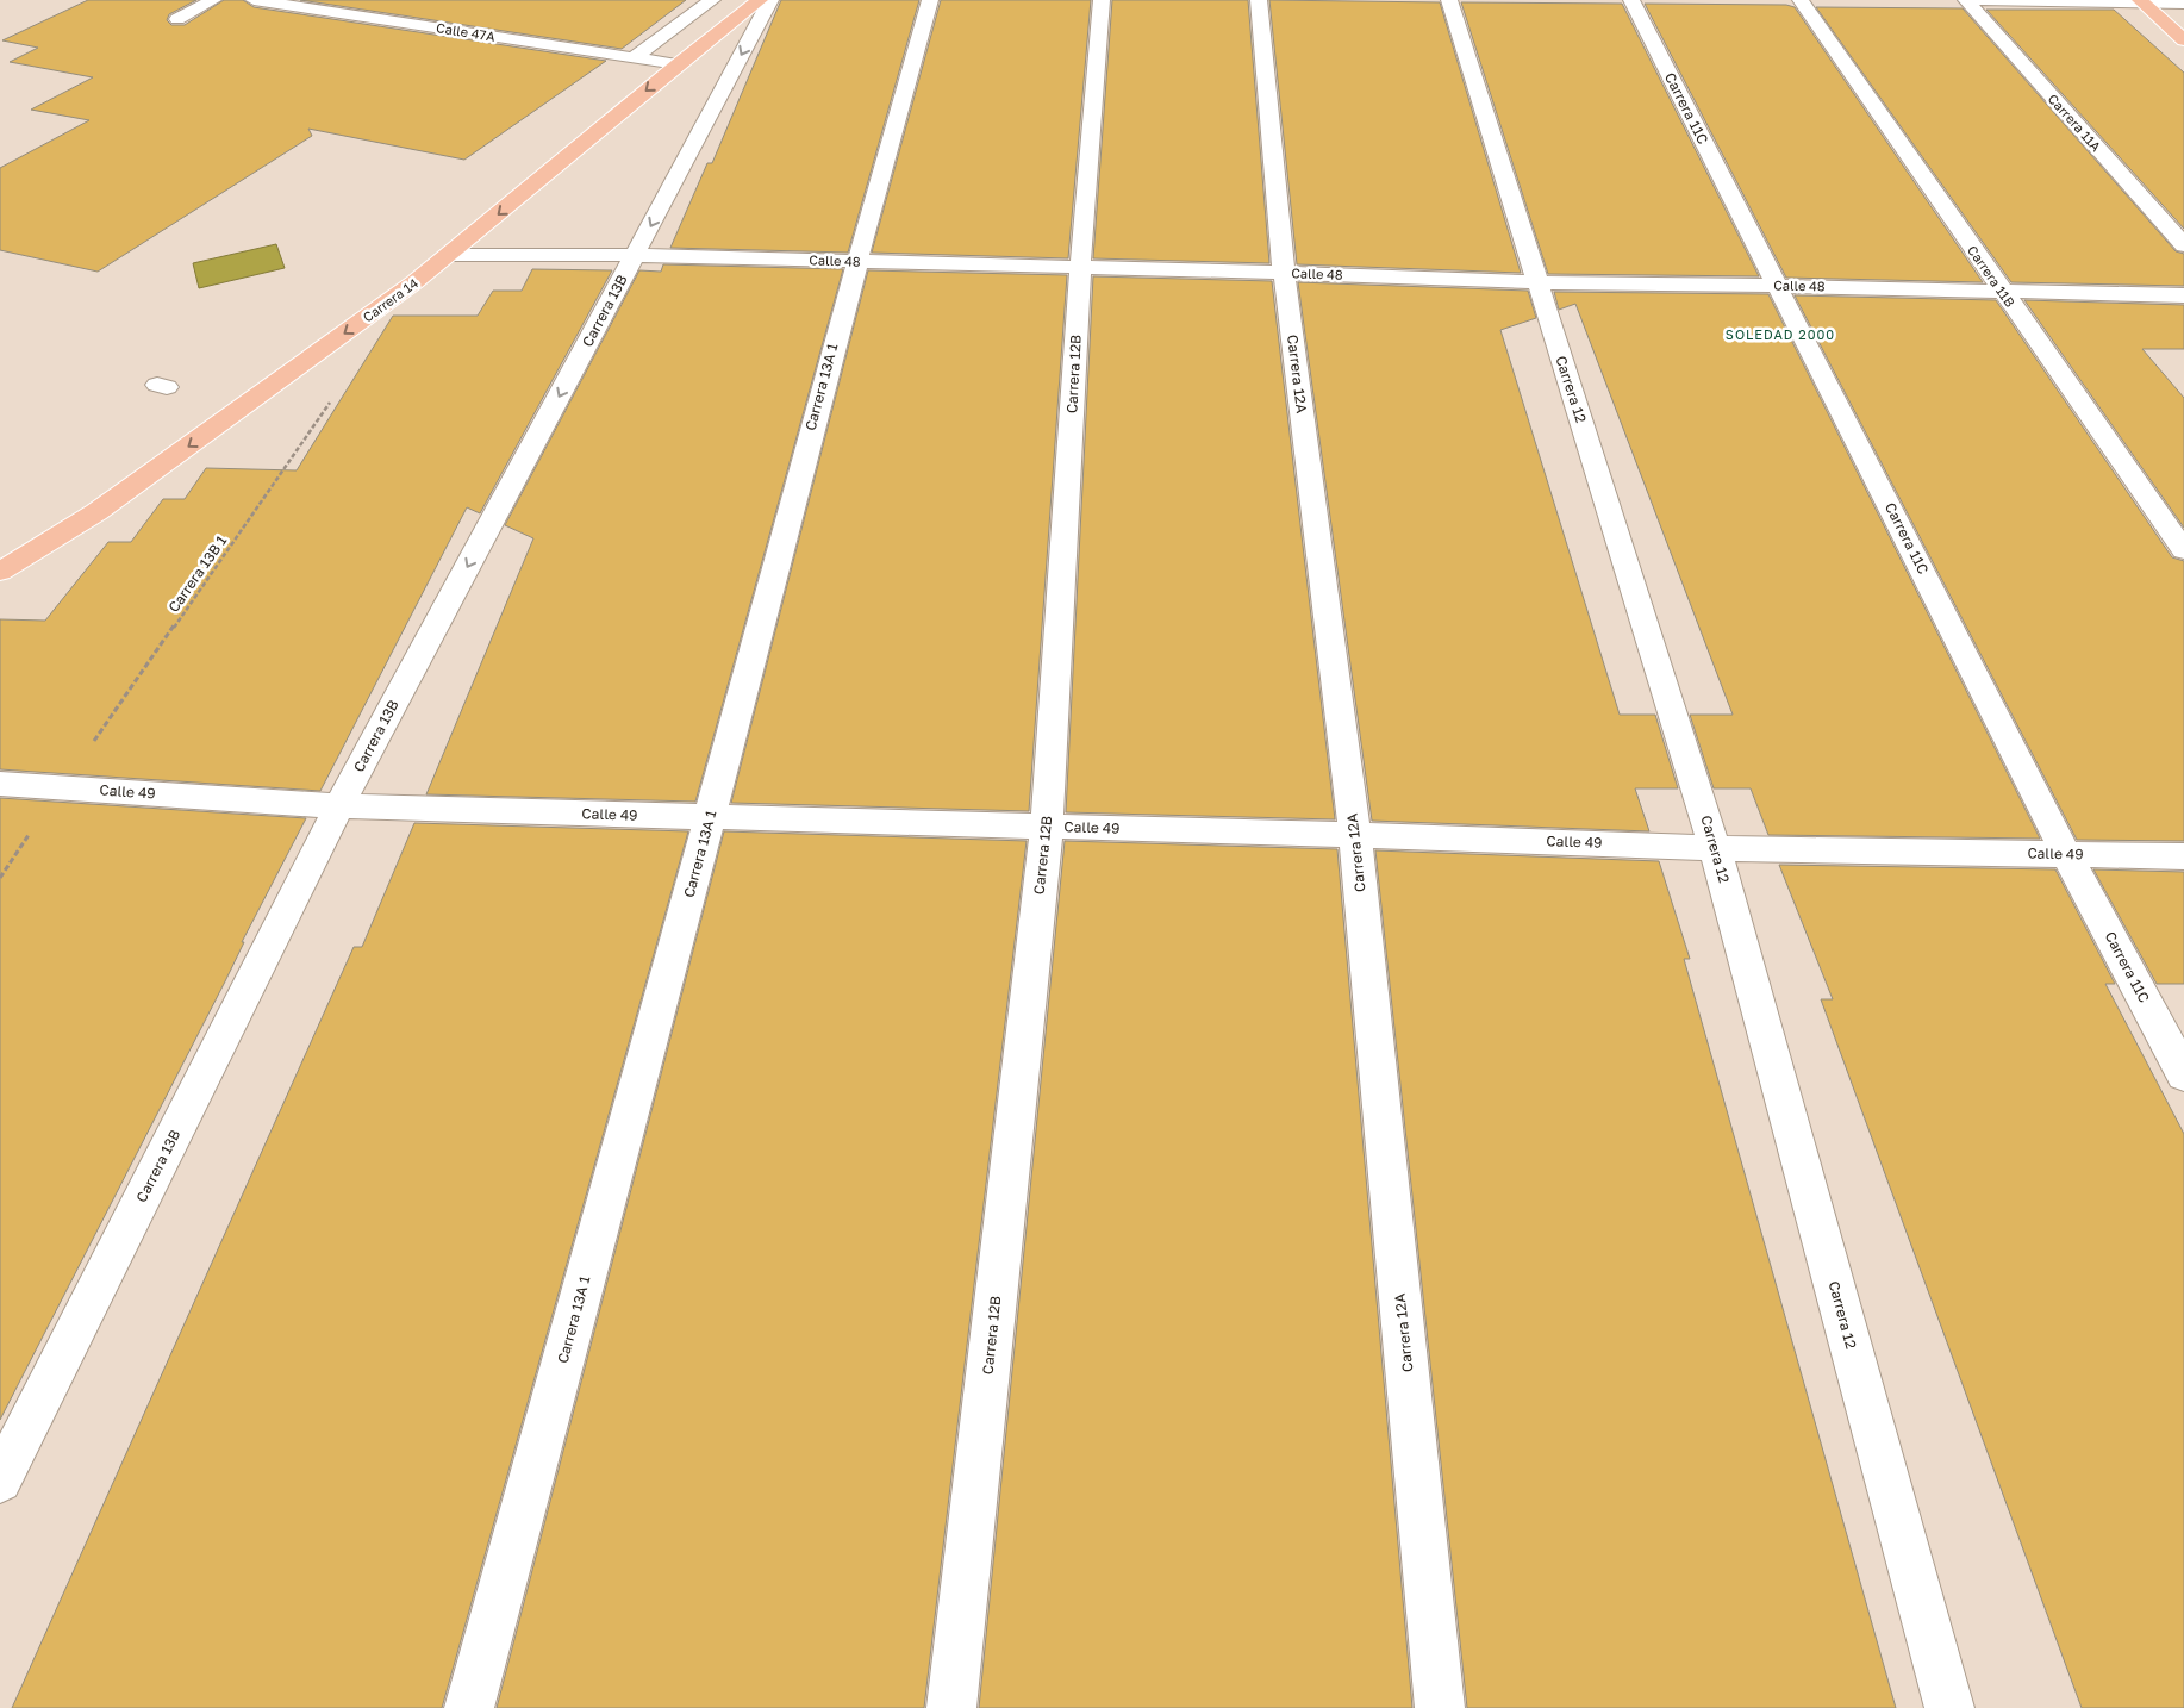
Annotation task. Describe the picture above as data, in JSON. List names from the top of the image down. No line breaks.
{"streets":{"main road":["Carrera 14"],"street":["Calle 47A","Carrera 11C","Carrera 11A","Calle 48","Carrera 11B","Carrera 13B","Carrera 12B","Carrera 12A","Carrera 13A 1","Carrera 12","Calle 49"],"path":["Carrera 13B 1"]},"crossings":[["Calle 47A","Carrera 14"],["Carrera 11C","Calle 48"],["Carrera 11C","Calle 49"],["Calle 48","Carrera 11B"],["Calle 48","Carrera 14"],["Calle 48","Carrera 13B"],["Calle 48","Carrera 12B"],["Calle 48","Carrera 12A"],["Calle 48","Carrera 13A 1"],["Calle 48","Carrera 12"],["Carrera 13B","Calle 49"],["Carrera 12B","Calle 49"],["Carrera 12A","Calle 49"],["Carrera 13A 1","Calle 49"],["Carrera 12","Calle 49"],["Carrera 13B 1","Calle 49"]],"one_way":["Carrera 14","Carrera 13B"],"districts":["SOLEDAD 2000"]}
